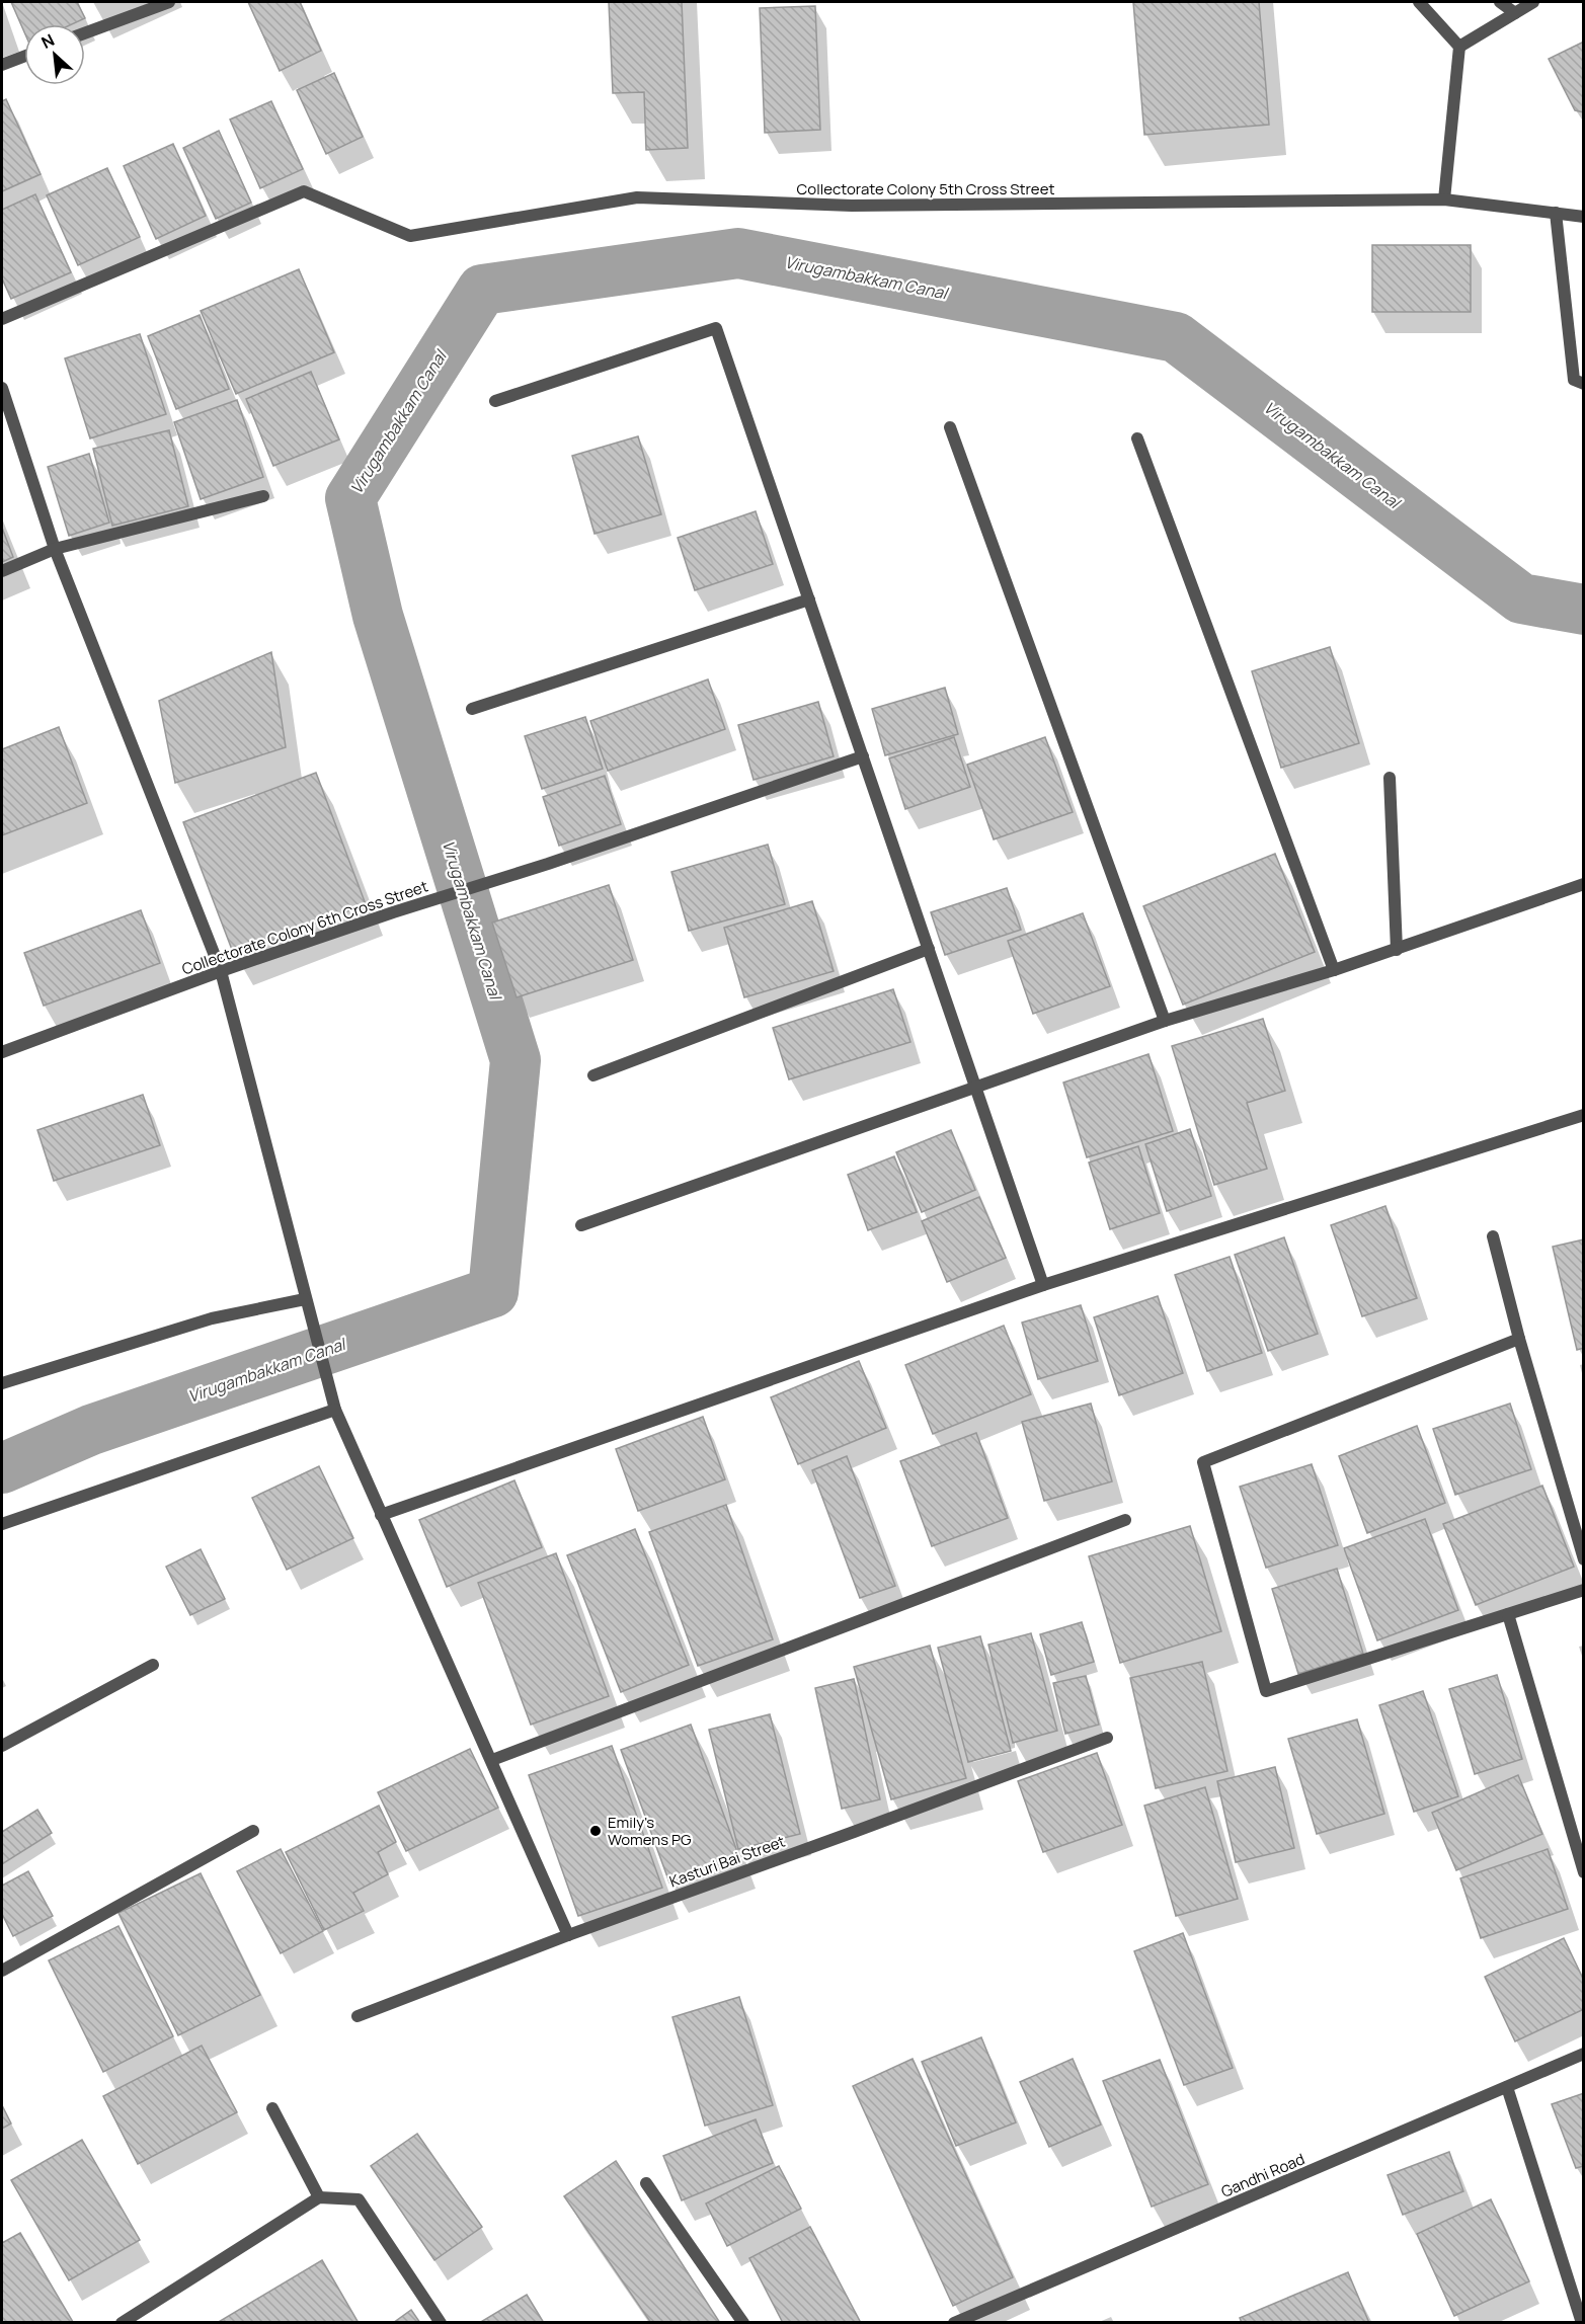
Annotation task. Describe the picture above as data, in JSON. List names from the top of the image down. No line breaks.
{"streets":{"street":["Collectorate Colony 5th Cross Street","Collectorate Colony 6th Cross Street","Kasturi Bai Street","Gandhi Road"]},"water":["Virugambakkam Canal"],"places":["Emily's Womens PG"],"north":"top left"}
